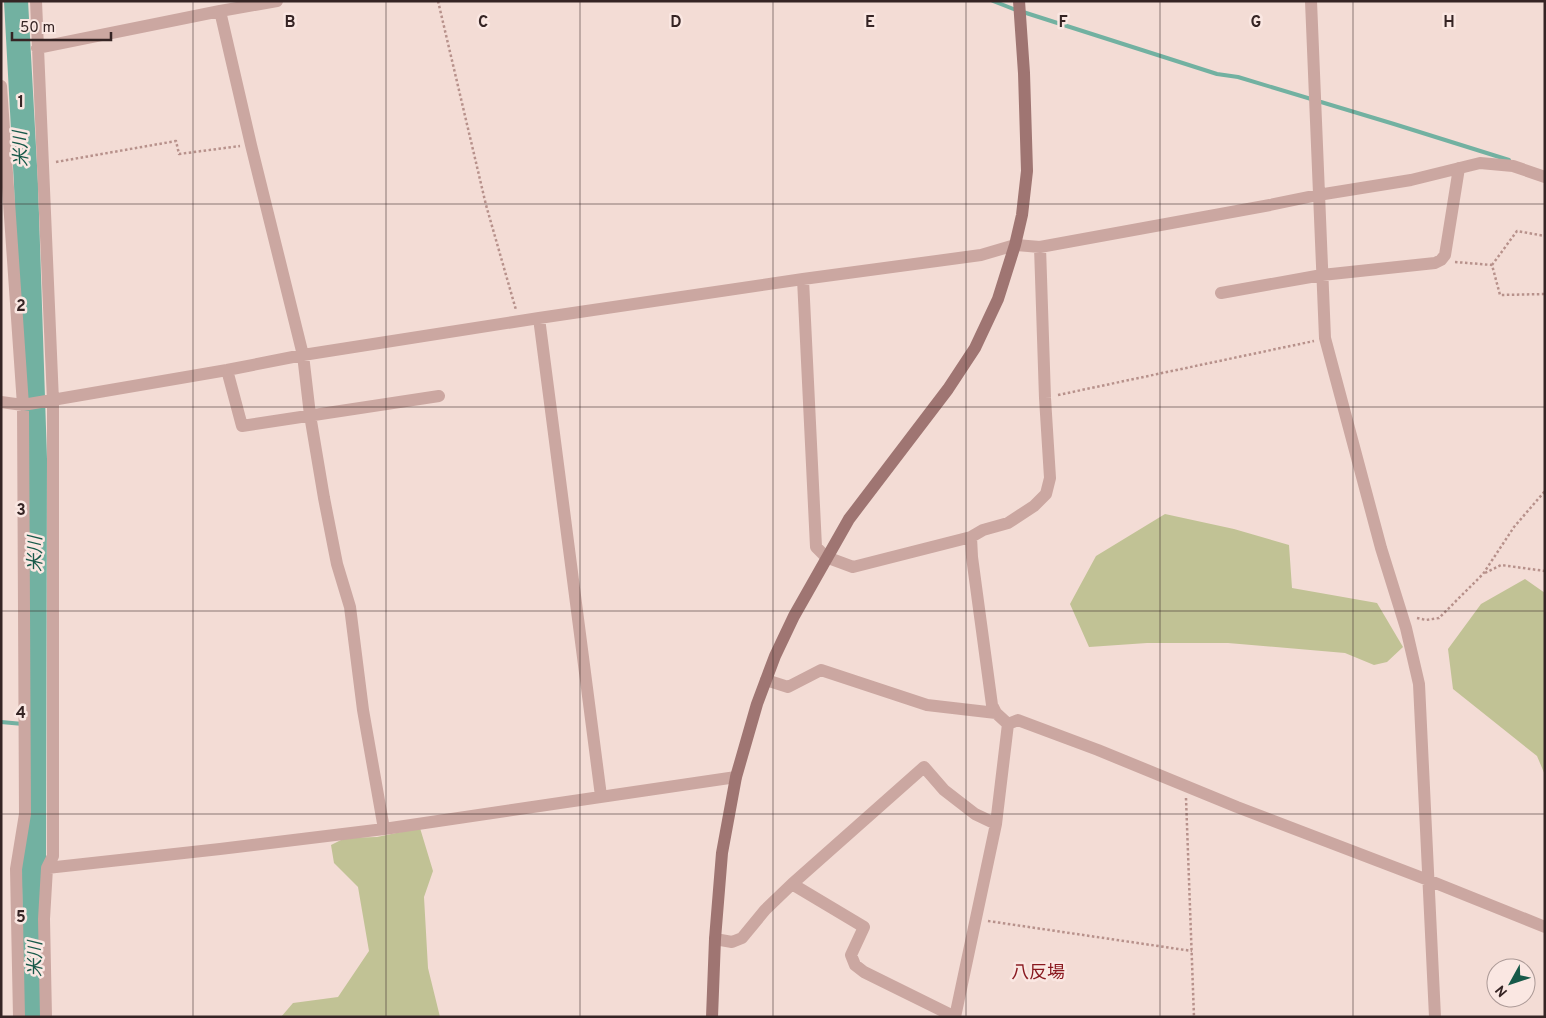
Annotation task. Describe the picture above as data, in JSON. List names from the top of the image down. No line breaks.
{"districts":["八反場"],"water":["米川"],"scale_bar":"50 m","north":"bottom left","grid":{"columns":["B","C","D","E","F","G","H"],"rows":["1","2","3","4","5"]}}
